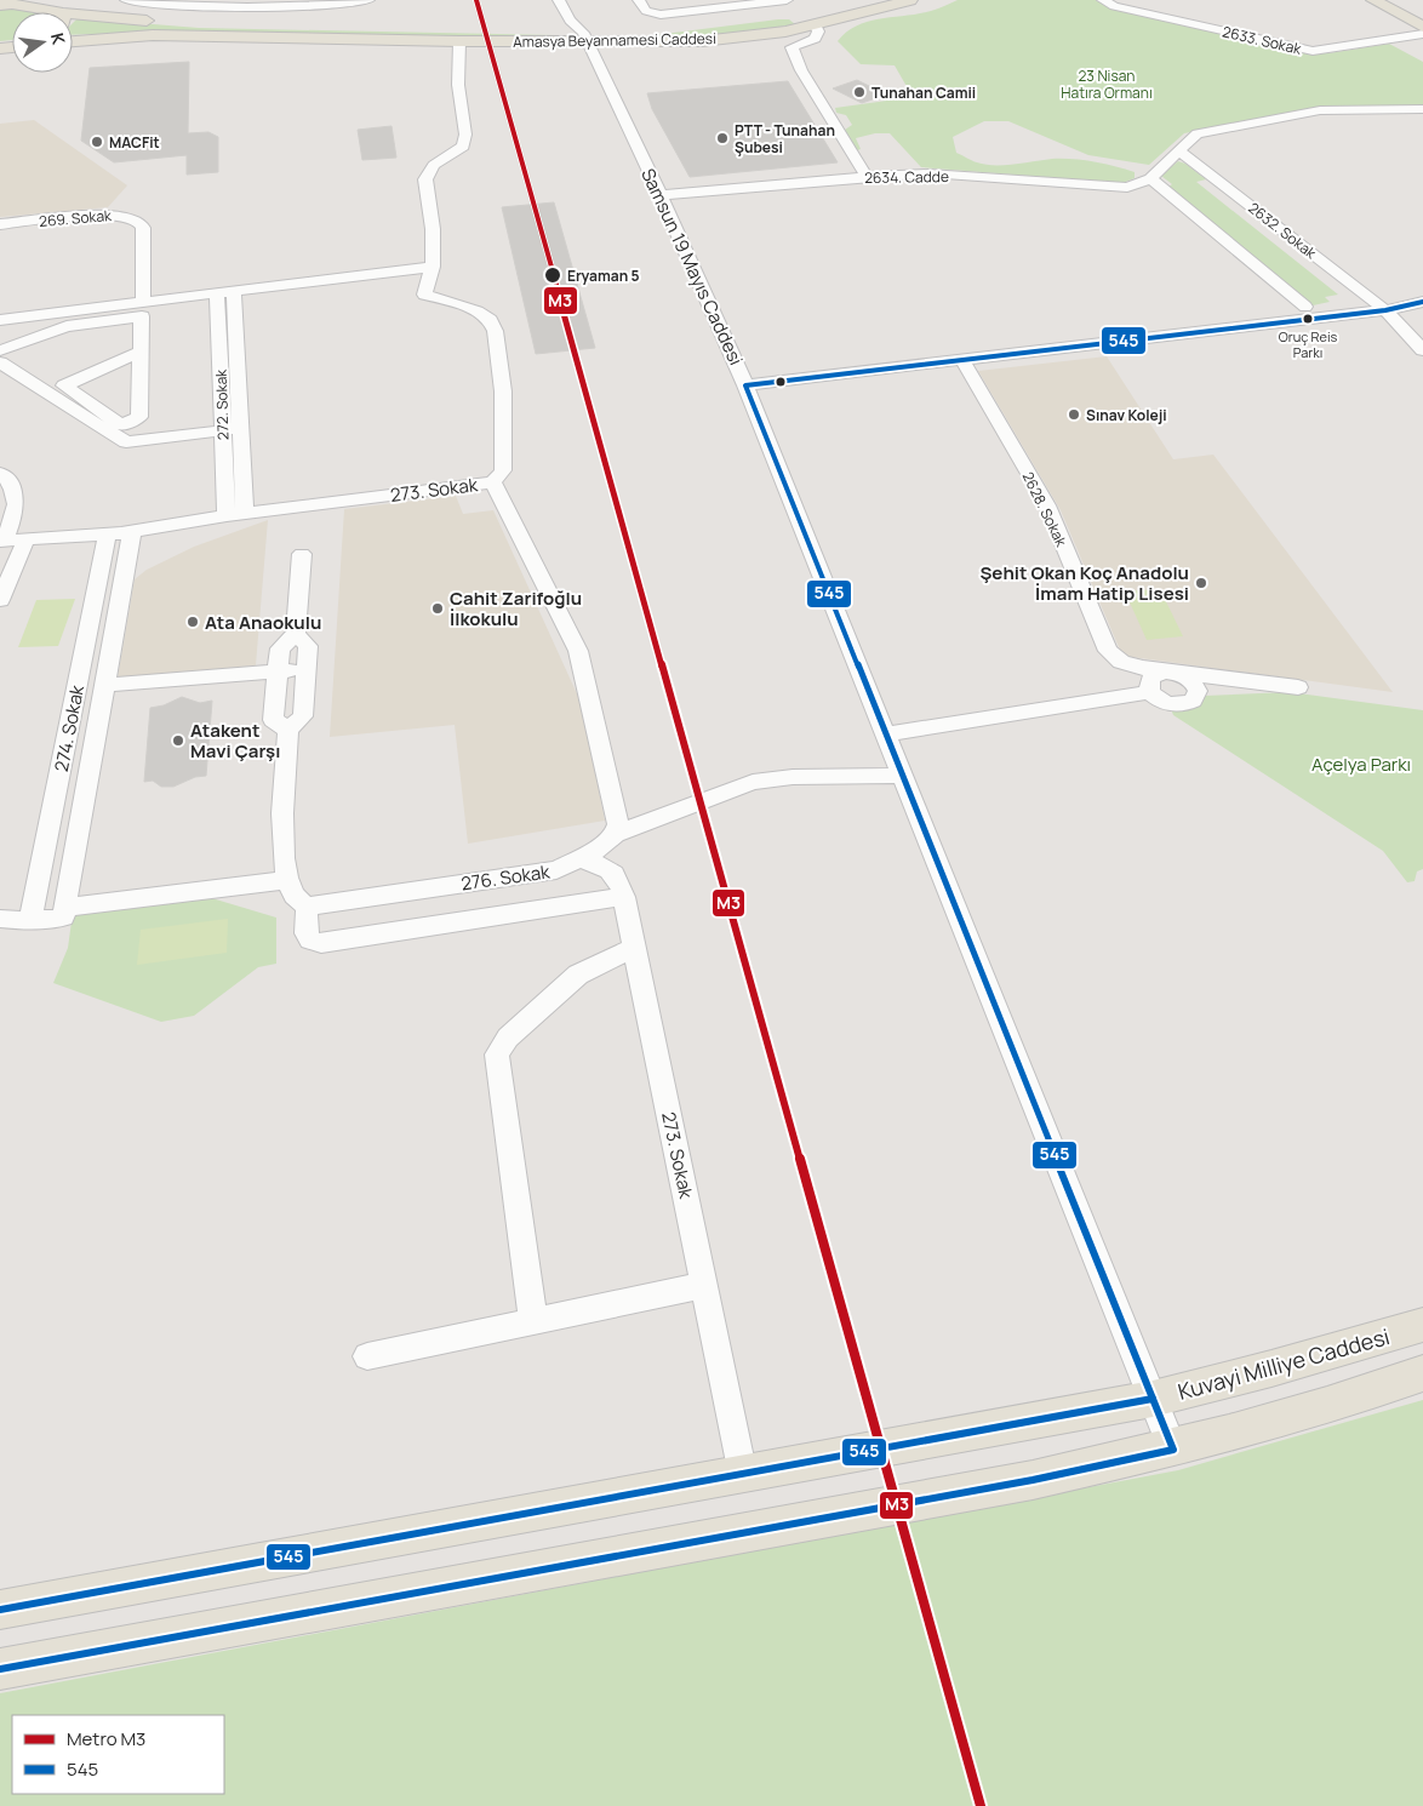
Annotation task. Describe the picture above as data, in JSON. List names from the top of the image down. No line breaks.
{"streets":{"main road":["Amasya Beyannamesi Caddesi","Kuvayi Milliye Caddesi"],"street":["2633. Sokak","2634. Cadde","269. Sokak","2632. Sokak","Samsun 19 Mayıs Caddesi","272. Sokak","273. Sokak","2628. Sokak","274. Sokak","276. Sokak"]},"crossings":[["Amasya Beyannamesi Caddesi","Samsun 19 Mayıs Caddesi"],["2634. Cadde","Samsun 19 Mayıs Caddesi"],["Samsun 19 Mayıs Caddesi","276. Sokak"],["Samsun 19 Mayıs Caddesi","Kuvayi Milliye Caddesi"],["272. Sokak","273. Sokak"],["273. Sokak","274. Sokak"],["273. Sokak","276. Sokak"],["273. Sokak","Kuvayi Milliye Caddesi"]],"parks":["23 Nisan Hatıra Ormanı","Açelya Parkı"],"places":["Tunahan Camii","PTT - Tunahan Şubesi","MACFit","Eryaman 5","Oruç Reis Parkı","Sınav Koleji","Şehit Okan Koç Anadolu İmam Hatip Lisesi","Cahit Zarifoğlu İlkokulu","Ata Anaokulu","Atakent Mavi Çarşı"],"lines":["metro line M3","transit line 545"],"legend":["Metro M3","545"],"north":"right"}
